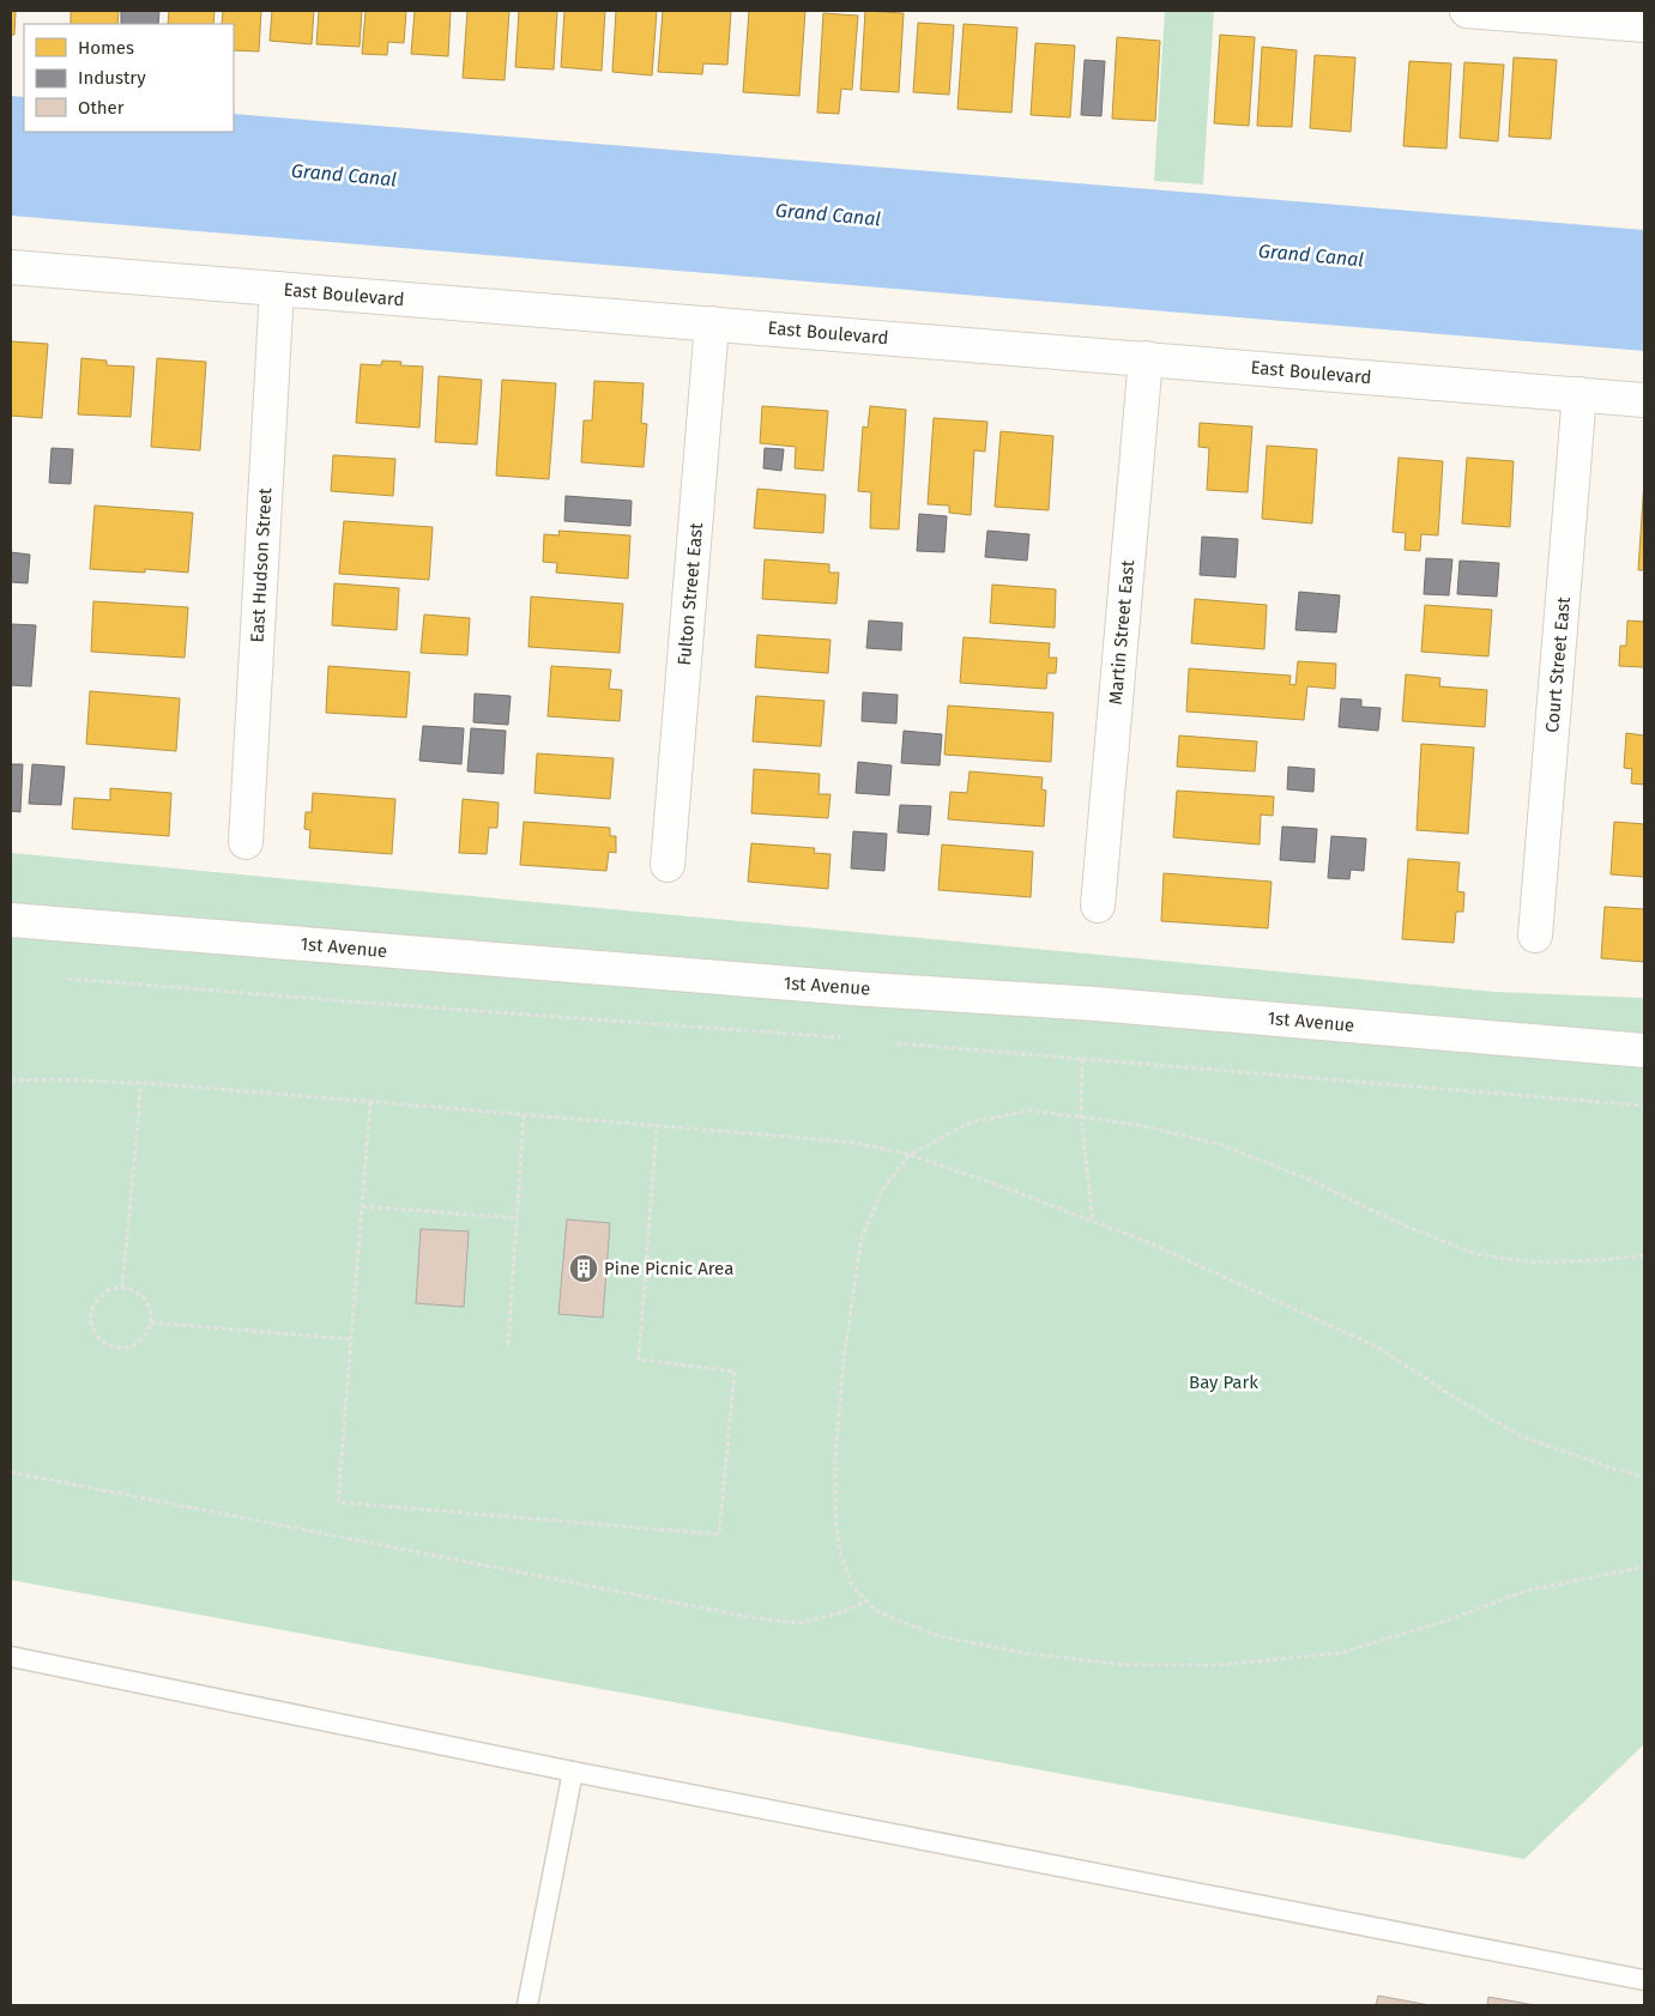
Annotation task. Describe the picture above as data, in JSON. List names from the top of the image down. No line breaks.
{"streets":{"street":["East Boulevard","East Hudson Street","Fulton Street East","Martin Street East","Court Street East","1st Avenue"]},"crossings":[["East Boulevard","East Hudson Street"],["East Boulevard","Fulton Street East"],["East Boulevard","Martin Street East"],["East Boulevard","Court Street East"]],"water":["Grand Canal"],"parks":["Bay Park"],"places":{"building":["Pine Picnic Area"]},"legend":["Homes","Industry","Other"]}
